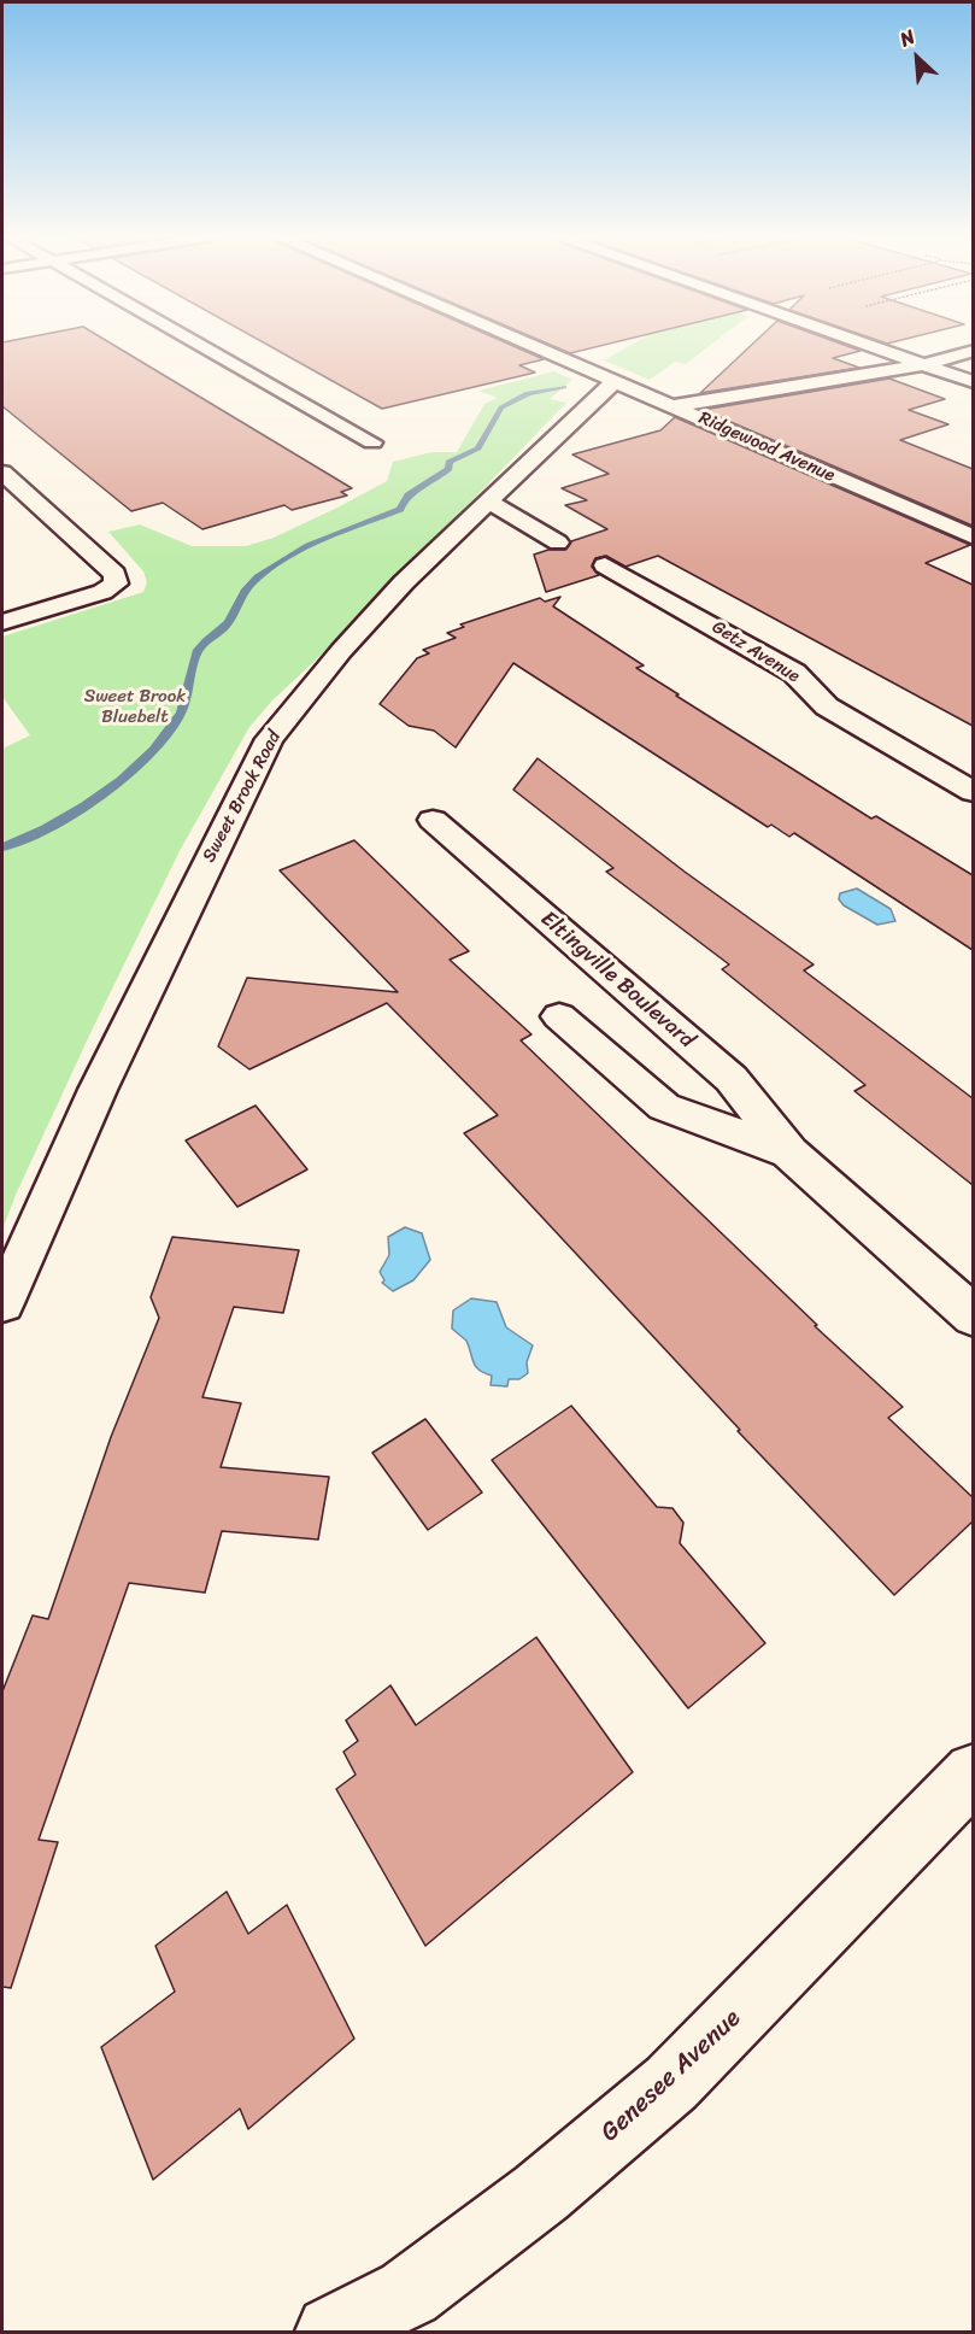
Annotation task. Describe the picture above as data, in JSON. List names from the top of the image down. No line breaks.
{"streets":{"street":["Ridgewood Avenue","Getz Avenue","Sweet Brook Road","Eltingville Boulevard","Genesee Avenue"]},"crossings":[["Ridgewood Avenue","Sweet Brook Road"]],"parks":["Sweet Brook Bluebelt"],"north":"top left"}
